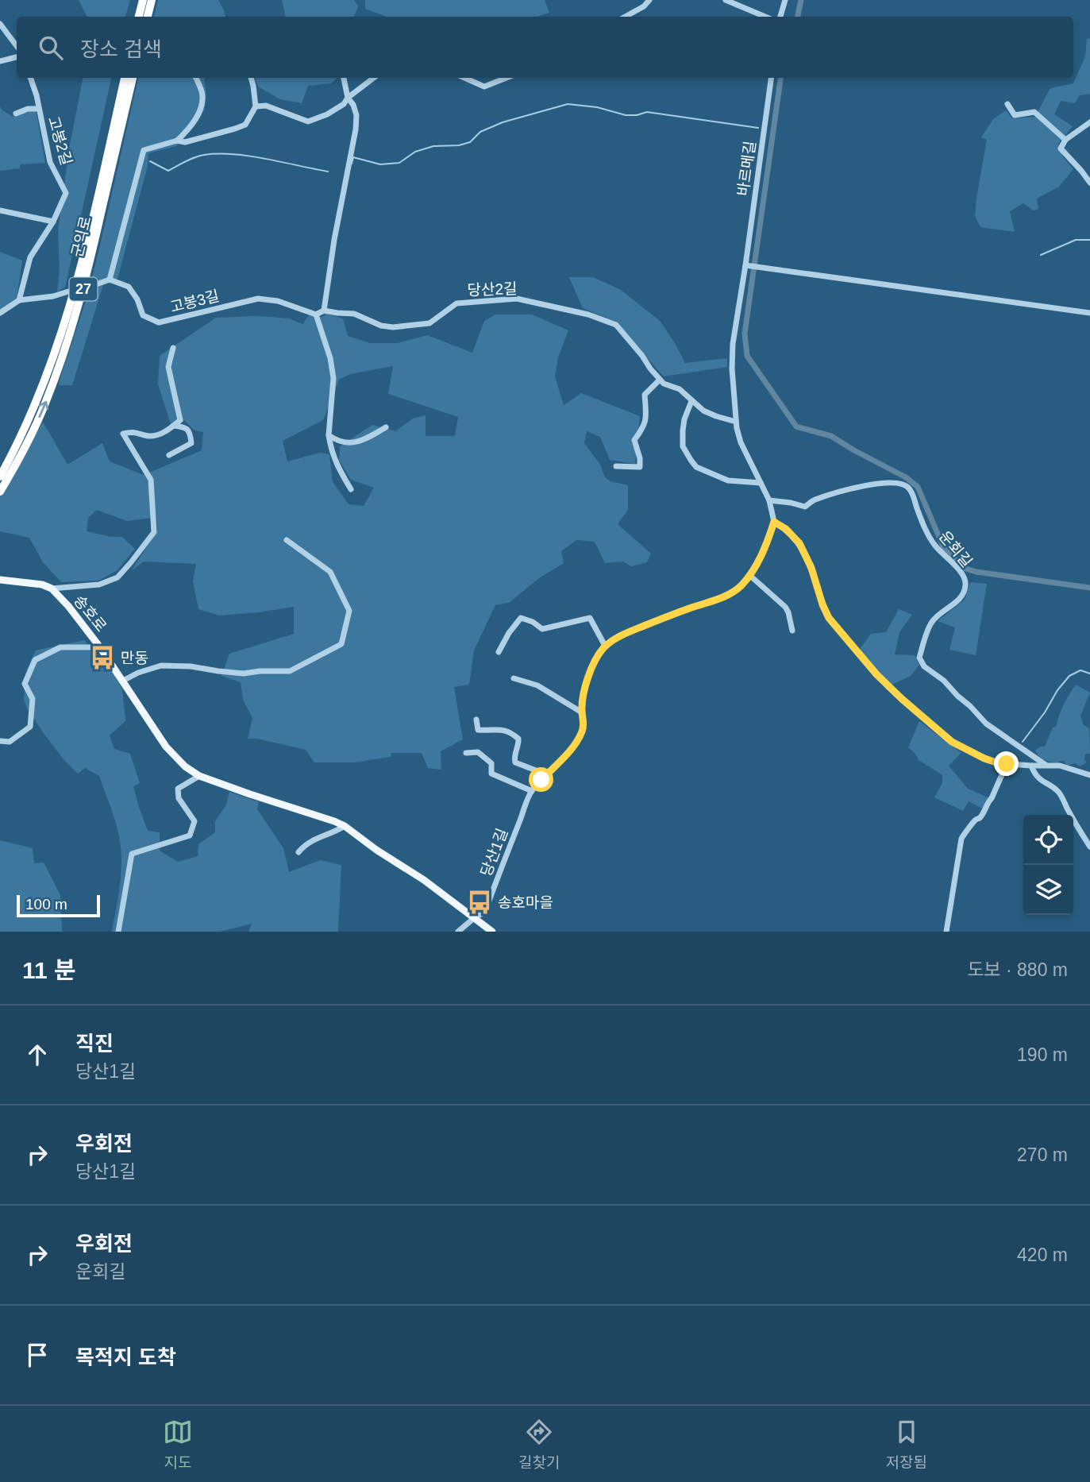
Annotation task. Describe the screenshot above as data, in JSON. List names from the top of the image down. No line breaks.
{"streets":{"highway":["군익로","27"],"main road":["송호로"],"street":["고봉2길","바르메길","당산2길","고봉3길","운회길","당산1길"]},"crossings":[["운회길","당산1길"],["송호로","당산1길"]],"places":{"bus stop":["만동","송호마을"]},"scale_bar":"100 m","page":{"search":"장소 검색","scale":"100 m","heading":["11 분","도보 · 880 m"],"list":[["직진","당산1길","190 m"],["우회전","당산1길","270 m"],["우회전","운회길","420 m"],"목적지 도착"],"nav":["지도","길찾기","저장됨"]}}
